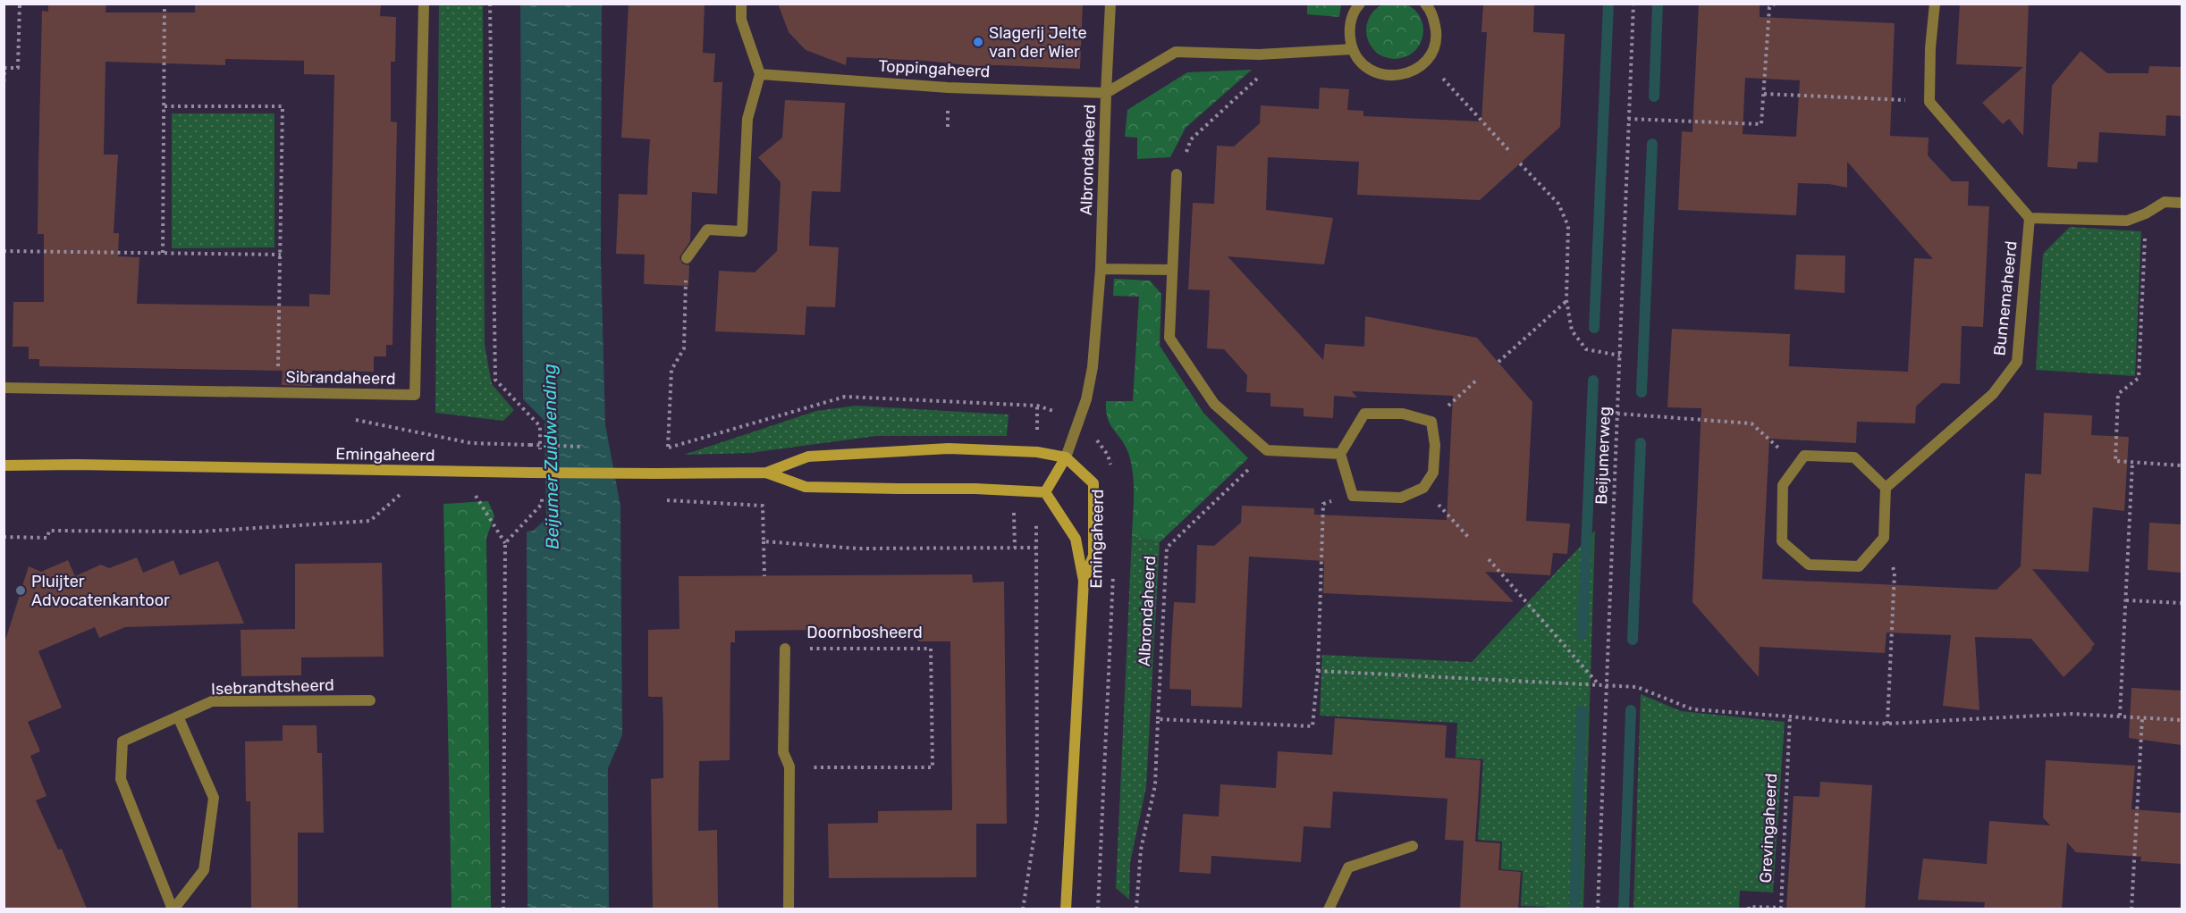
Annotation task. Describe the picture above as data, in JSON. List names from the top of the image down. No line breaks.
{"streets":{"street":["Toppingaheerd","Albrondaheerd","Bunnemaheerd","Sibrandaheerd","Emingaheerd","Doornbosheerd","Isebrandtsheerd"],"path":["Beijumerweg","Grevingaheerd"]},"crossings":[["Toppingaheerd","Albrondaheerd"],["Albrondaheerd","Emingaheerd"]],"water":["Beijumer Zuidwending"],"places":["Slagerij Jelte van der Wier","Pluijter Advocatenkantoor"]}
